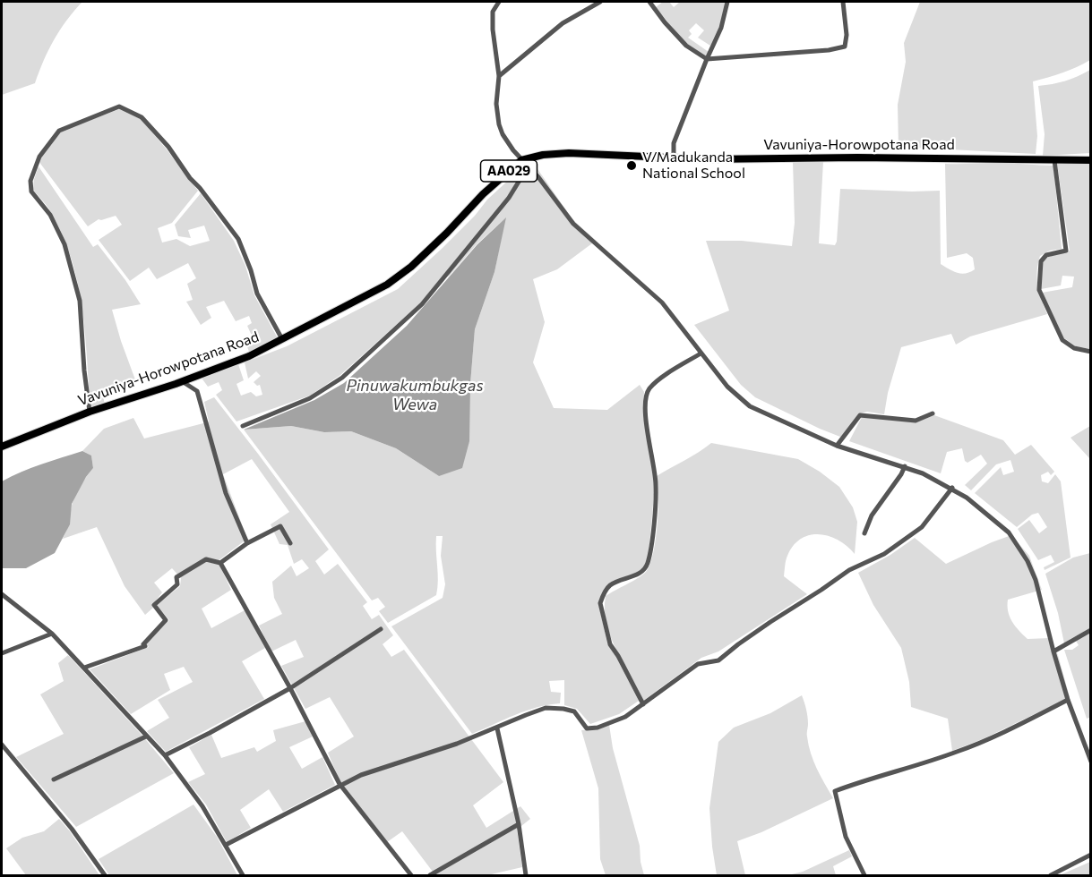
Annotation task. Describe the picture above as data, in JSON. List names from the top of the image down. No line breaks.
{"streets":{"highway":["Vavuniya-Horowpotana Road","AA029"]},"water":["Pinuwakumbukgas Wewa"],"places":["V/Madukanda National School"]}
